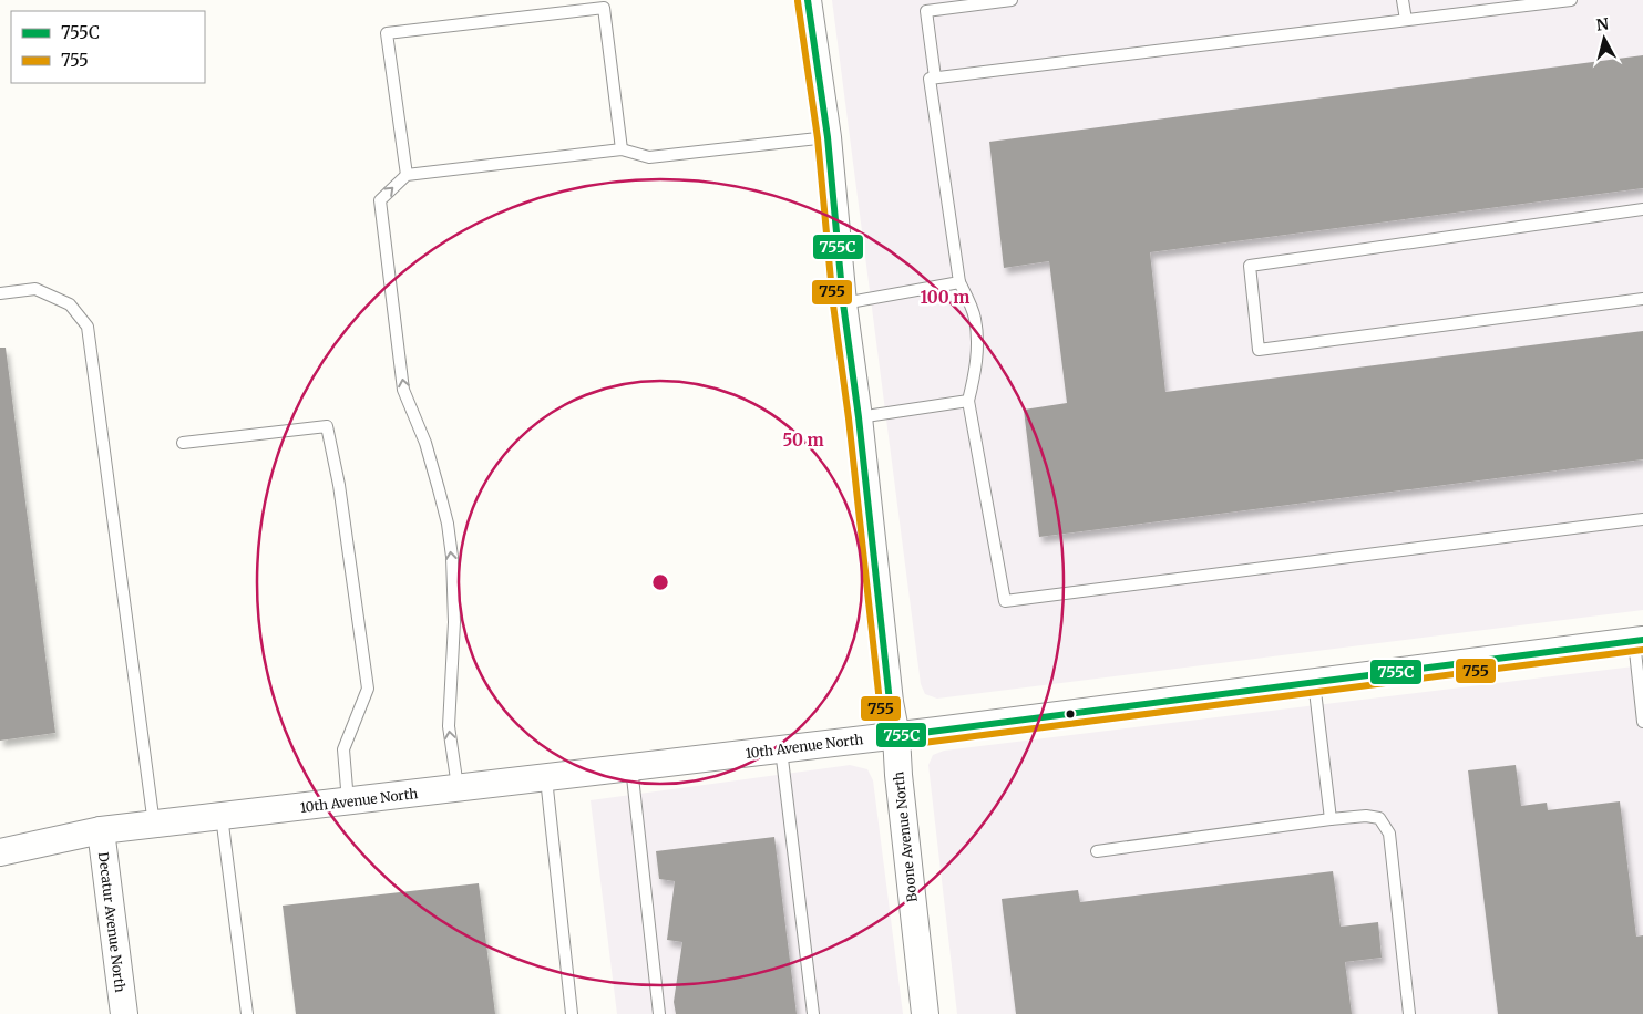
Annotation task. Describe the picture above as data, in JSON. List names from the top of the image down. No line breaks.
{"streets":{"street":["10th Avenue North","Boone Avenue North","Decatur Avenue North"]},"crossings":[["10th Avenue North","Boone Avenue North"],["10th Avenue North","Decatur Avenue North"]],"lines":["transit line 755C","transit line 755"],"legend":["755C","755"],"north":"top","rings":["100 m","50 m"]}
